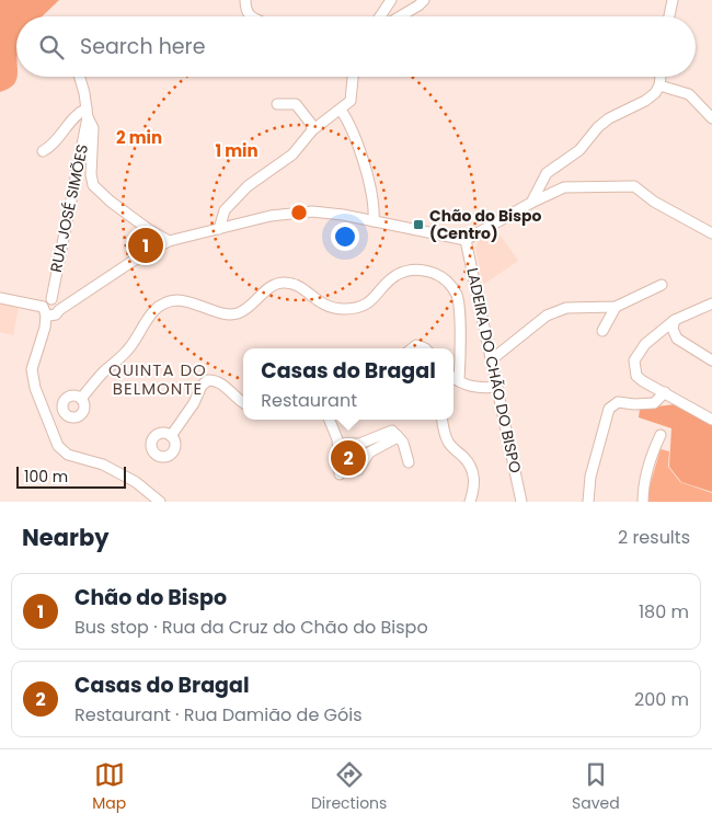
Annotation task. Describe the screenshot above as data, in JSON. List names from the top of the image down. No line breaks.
{"streets":{"street":["RUA JOSÉ SIMÕES","LADEIRA DO CHÃO DO BISPO"]},"districts":["QUINTA DO BELMONTE"],"places":{"transit":["Chão do Bispo (Centro)"]},"scale_bar":"100 m","page":{"search":"Search here","pins":["1","2"],"popup":["Casas do Bragal","Restaurant"],"scale":"100 m","heading":["Nearby","2 results"],"list":[{"mark":"1","name":"Chão do Bispo","note":"Bus stop · Rua da Cruz do Chão do Bispo","value":"180 m"},{"mark":"2","name":"Casas do Bragal","note":"Restaurant · Rua Damião de Góis","value":"200 m"}],"nav":["Map","Directions","Saved"]},"rings":["2 min","1 min"]}
